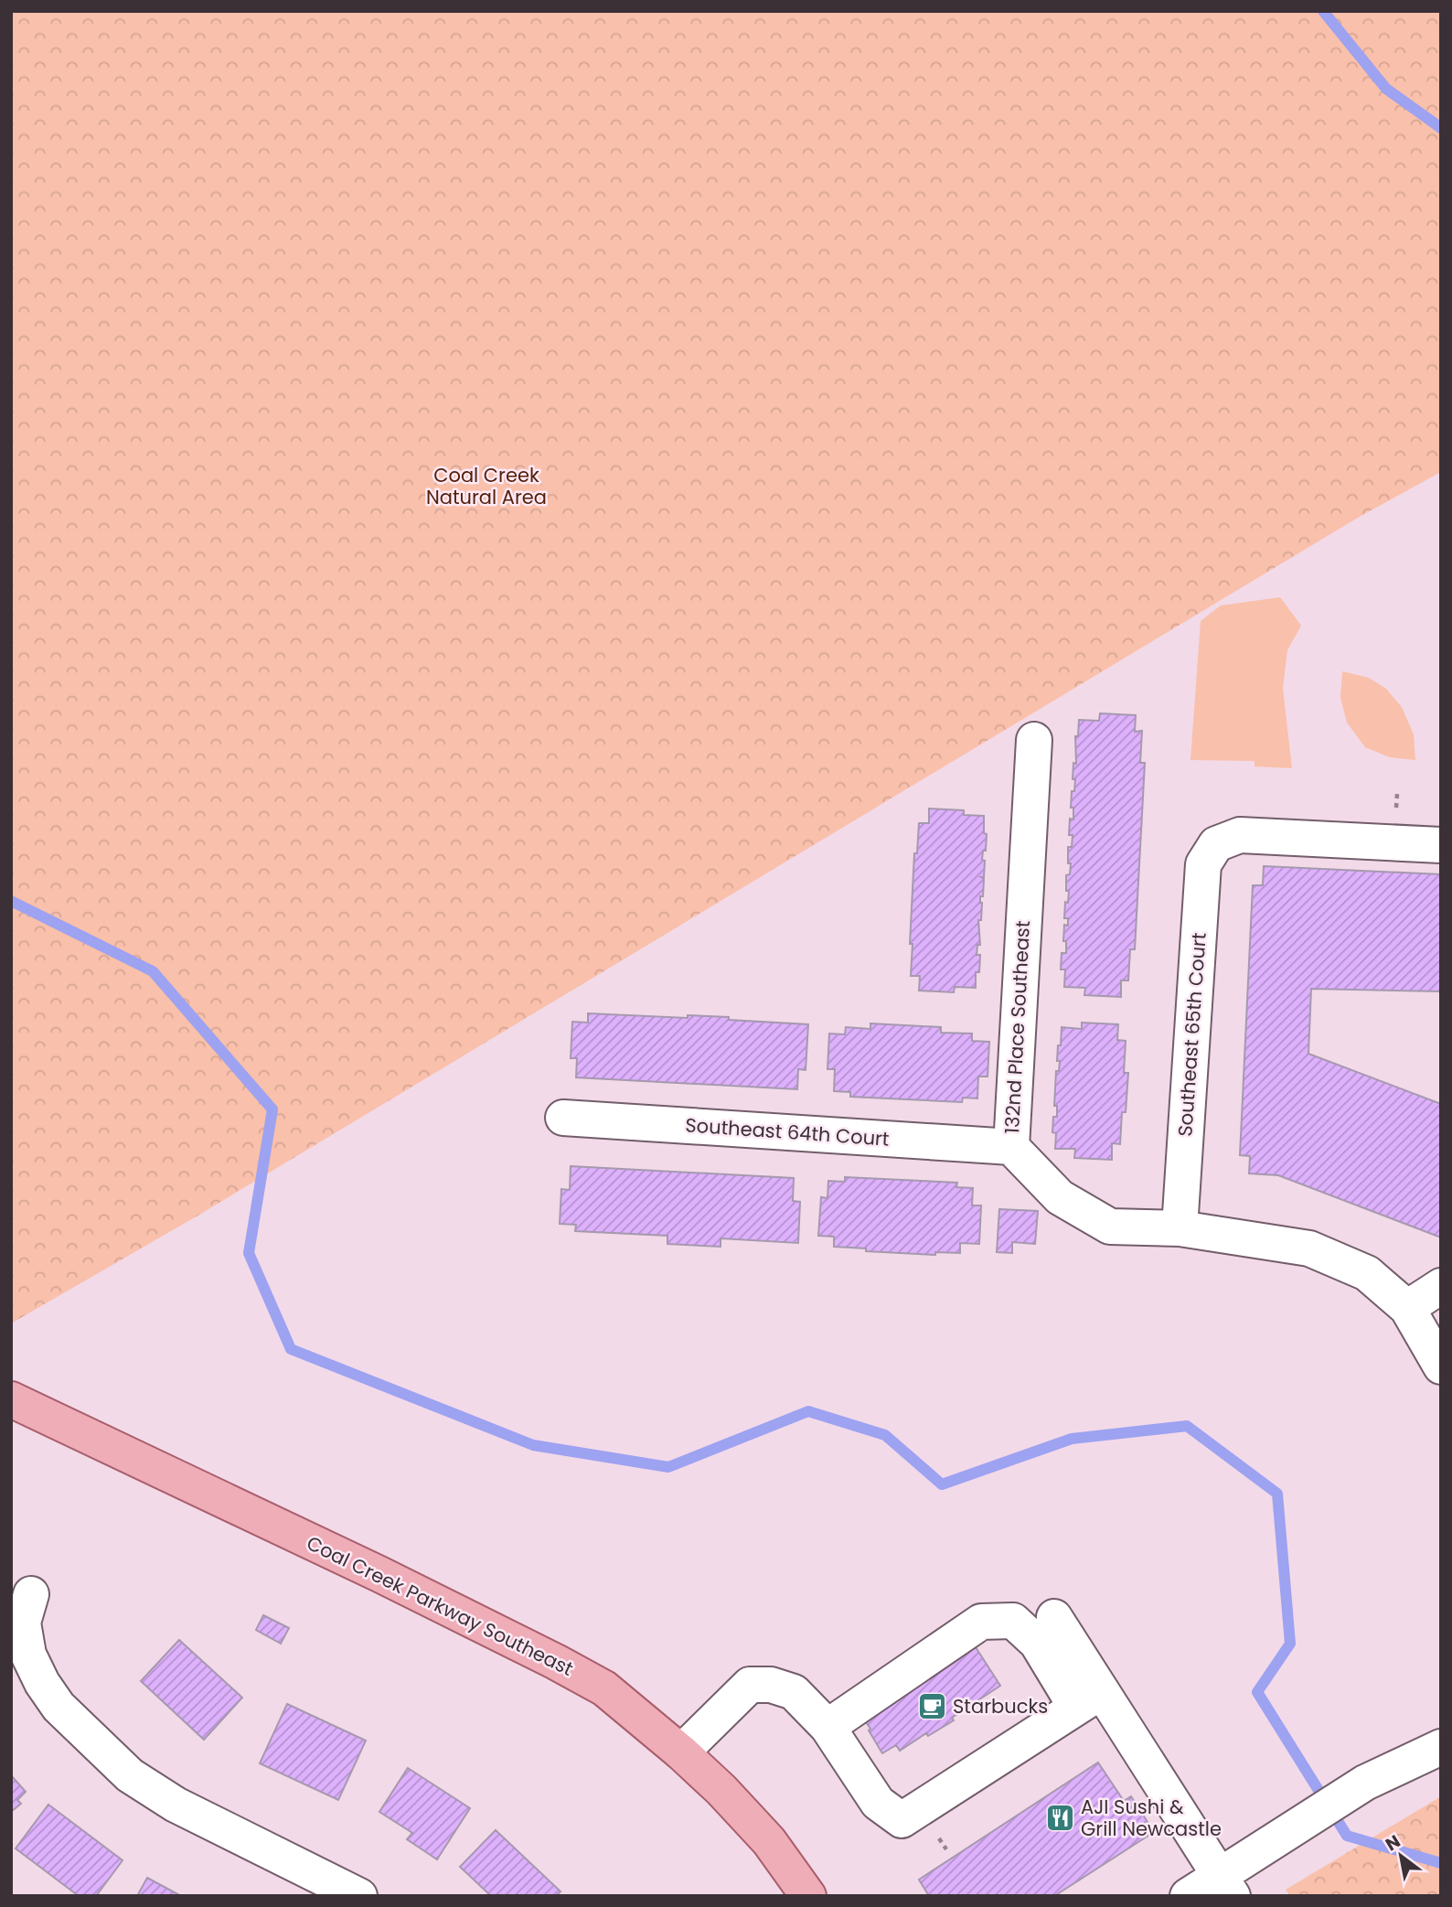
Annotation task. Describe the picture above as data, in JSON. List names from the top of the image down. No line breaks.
{"streets":{"main road":["Coal Creek Parkway Southeast"],"street":["132nd Place Southeast","Southeast 65th Court","Southeast 64th Court"]},"crossings":[["132nd Place Southeast","Southeast 65th Court"],["132nd Place Southeast","Southeast 64th Court"]],"parks":["Coal Creek Natural Area"],"places":{"cafe":["Starbucks"],"restaurant":["AJI Sushi & Grill Newcastle"]},"north":"top left"}
